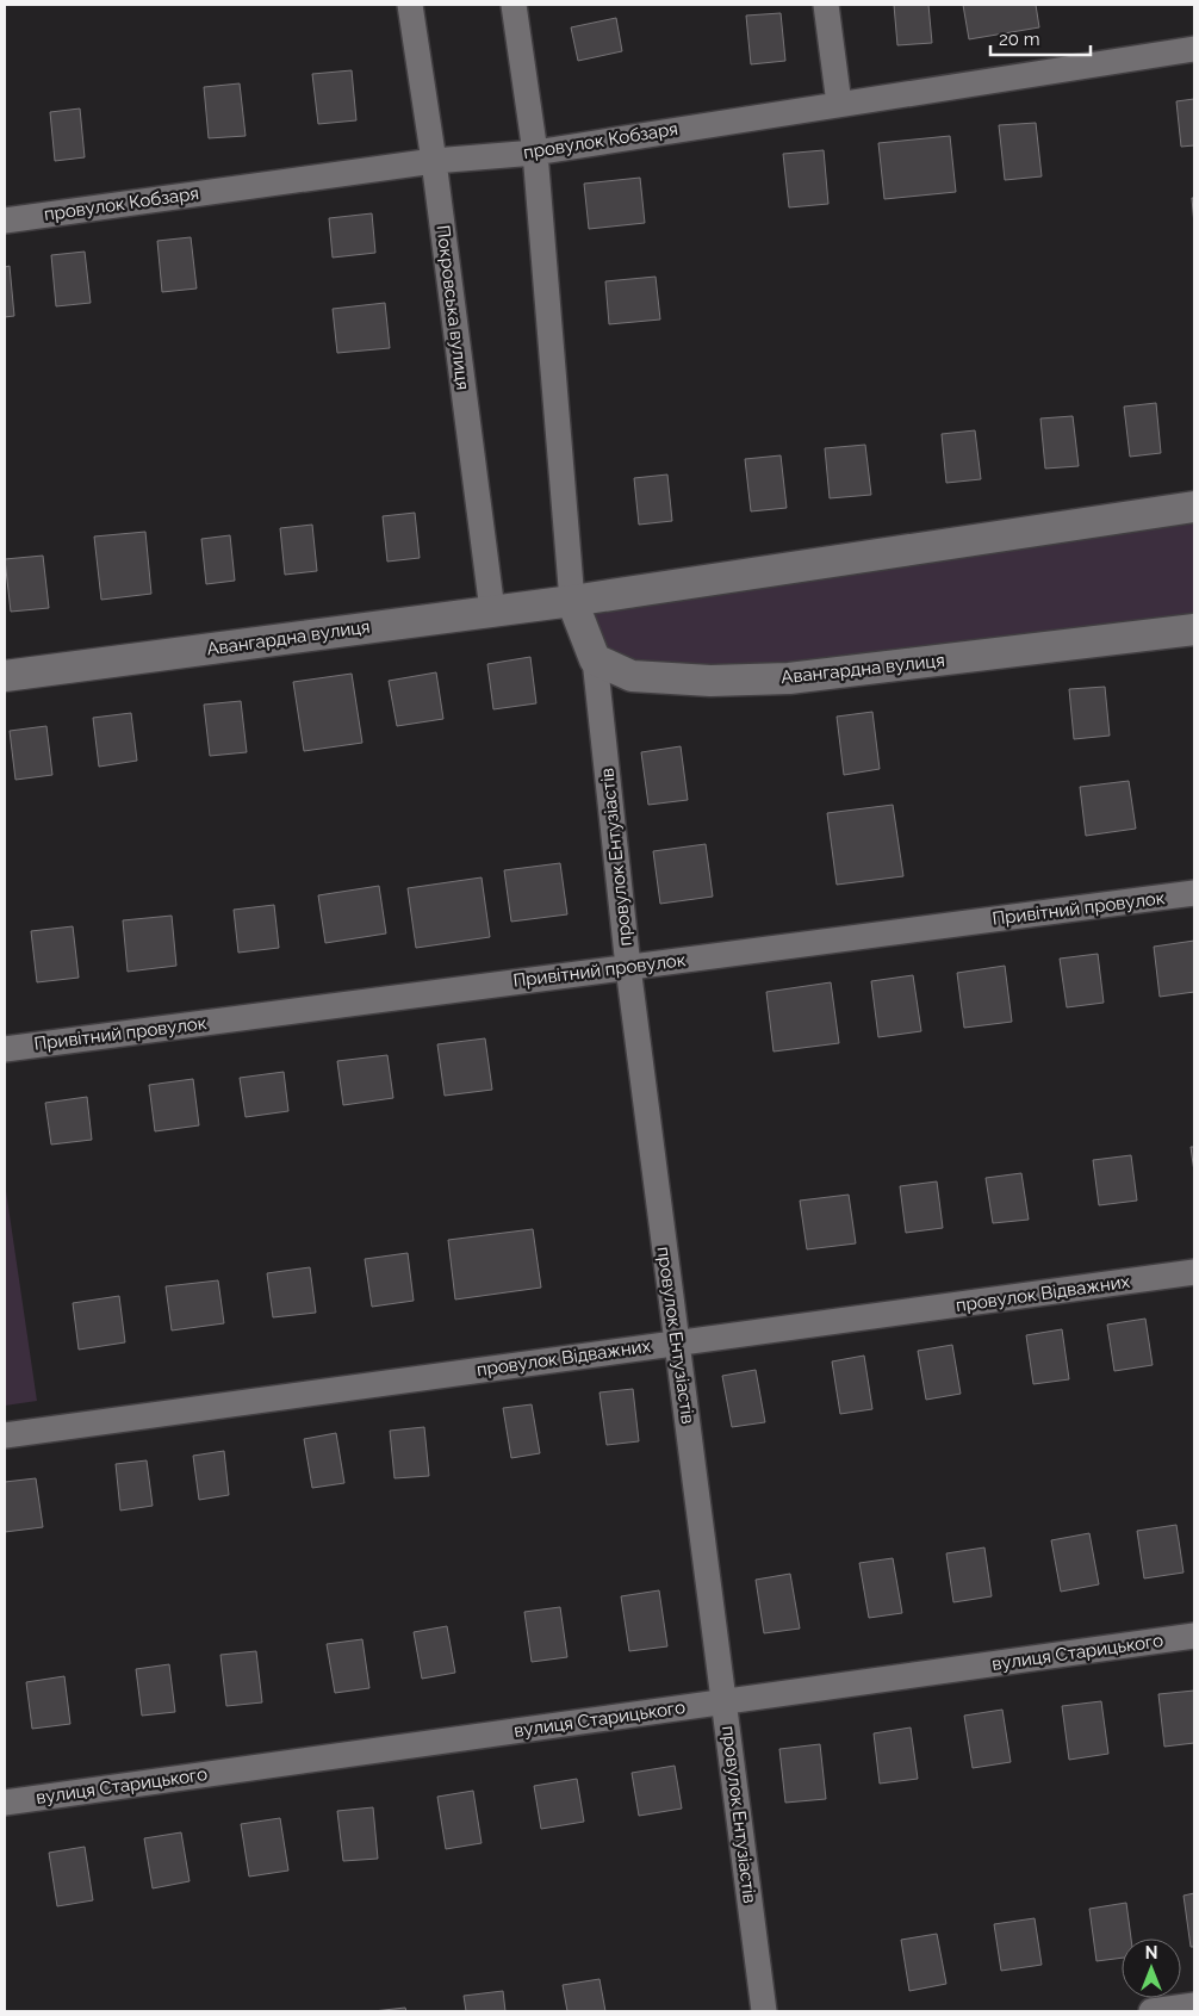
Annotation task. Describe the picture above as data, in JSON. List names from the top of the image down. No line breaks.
{"streets":{"street":["провулок Кобзаря","Покровська вулиця","Авангардна вулиця","провулок Ентузіастів","Привітний провулок","провулок Відважних","вулиця Старицького"]},"crossings":[["провулок Кобзаря","Покровська вулиця"],["Покровська вулиця","Авангардна вулиця"],["Авангардна вулиця","провулок Ентузіастів"],["провулок Ентузіастів","Привітний провулок"],["провулок Ентузіастів","провулок Відважних"],["провулок Ентузіастів","вулиця Старицького"]],"scale_bar":"20 m","north":"top"}
